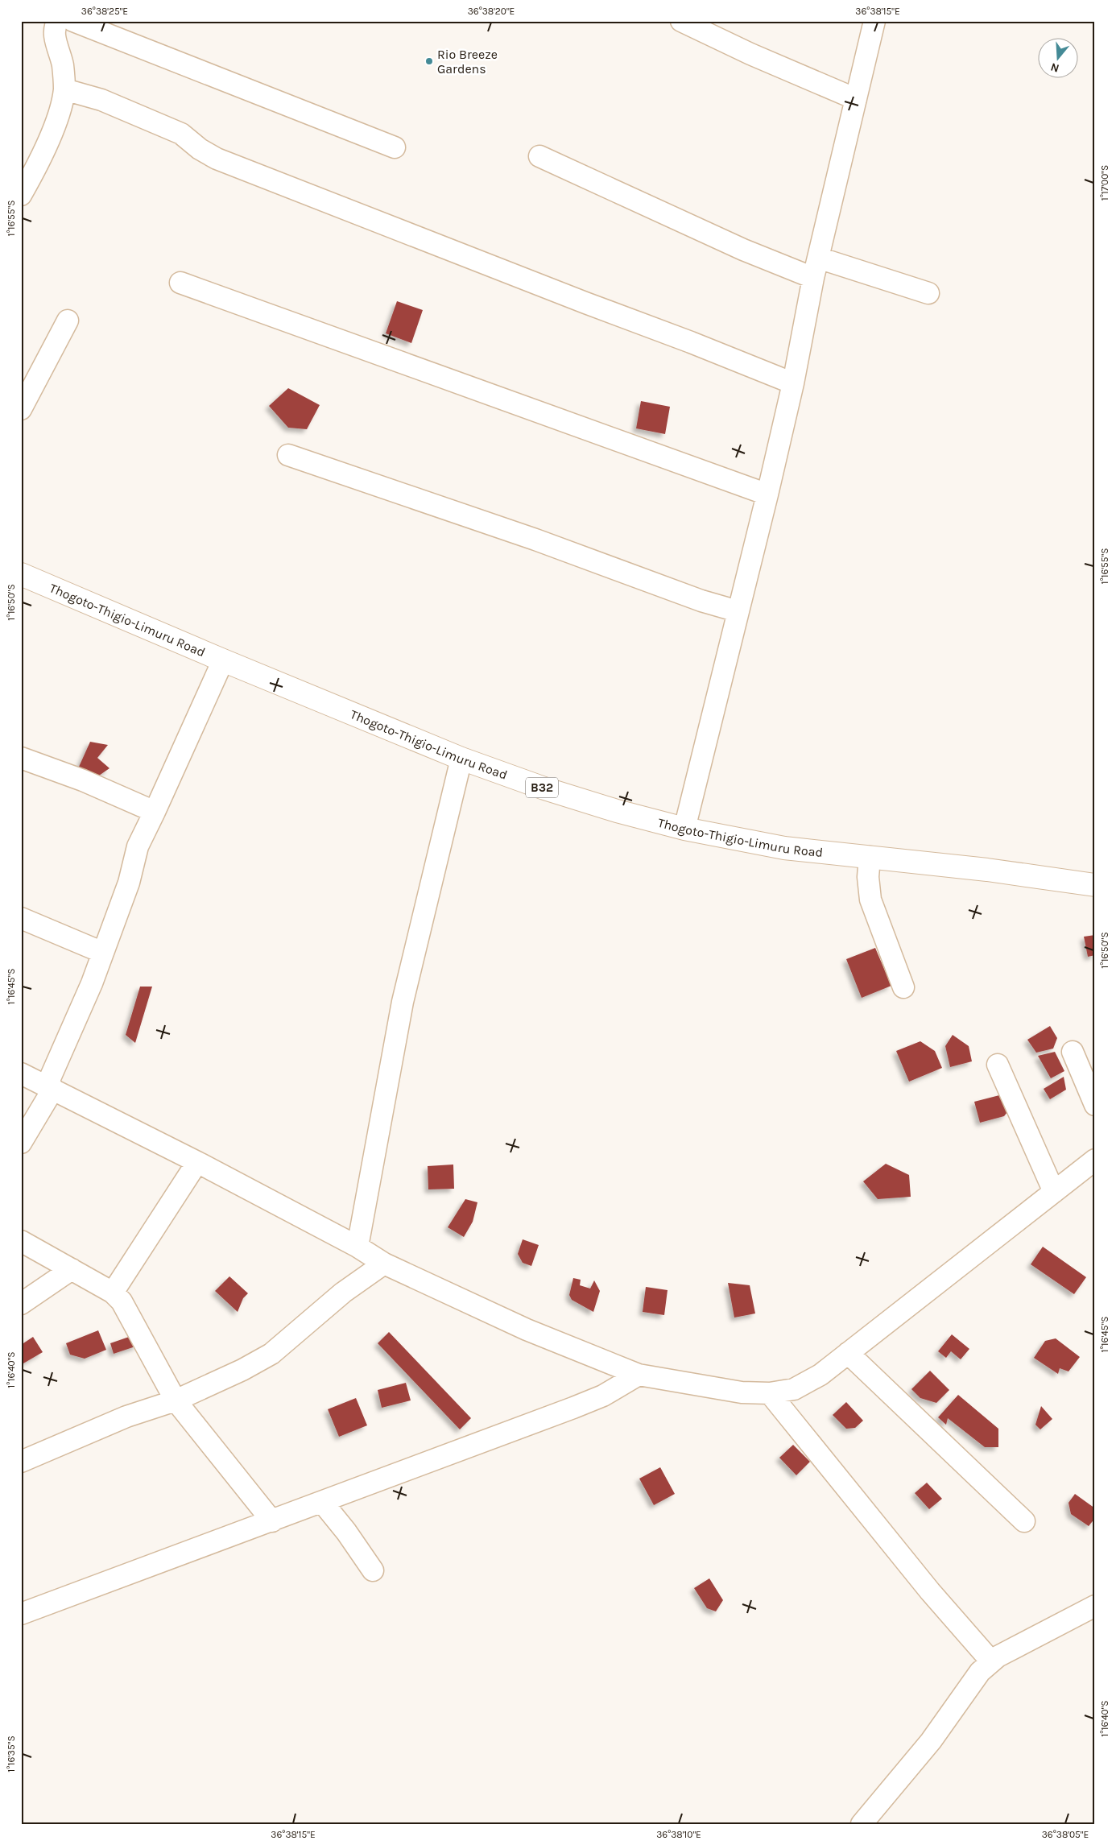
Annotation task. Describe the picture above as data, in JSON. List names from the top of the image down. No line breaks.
{"streets":{"highway":["Thogoto-Thigio-Limuru Road","B32"]},"places":["Rio Breeze Gardens"],"north":"bottom","coordinates":["36°38'25\"E","36°38'20\"E","36°38'15\"E","1°17'00\"S","1°16'55\"S","1°16'50\"S","1°16'45\"S","1°16'40\"S","1°16'35\"S","36°38'10\"E","36°38'05\"E"]}
